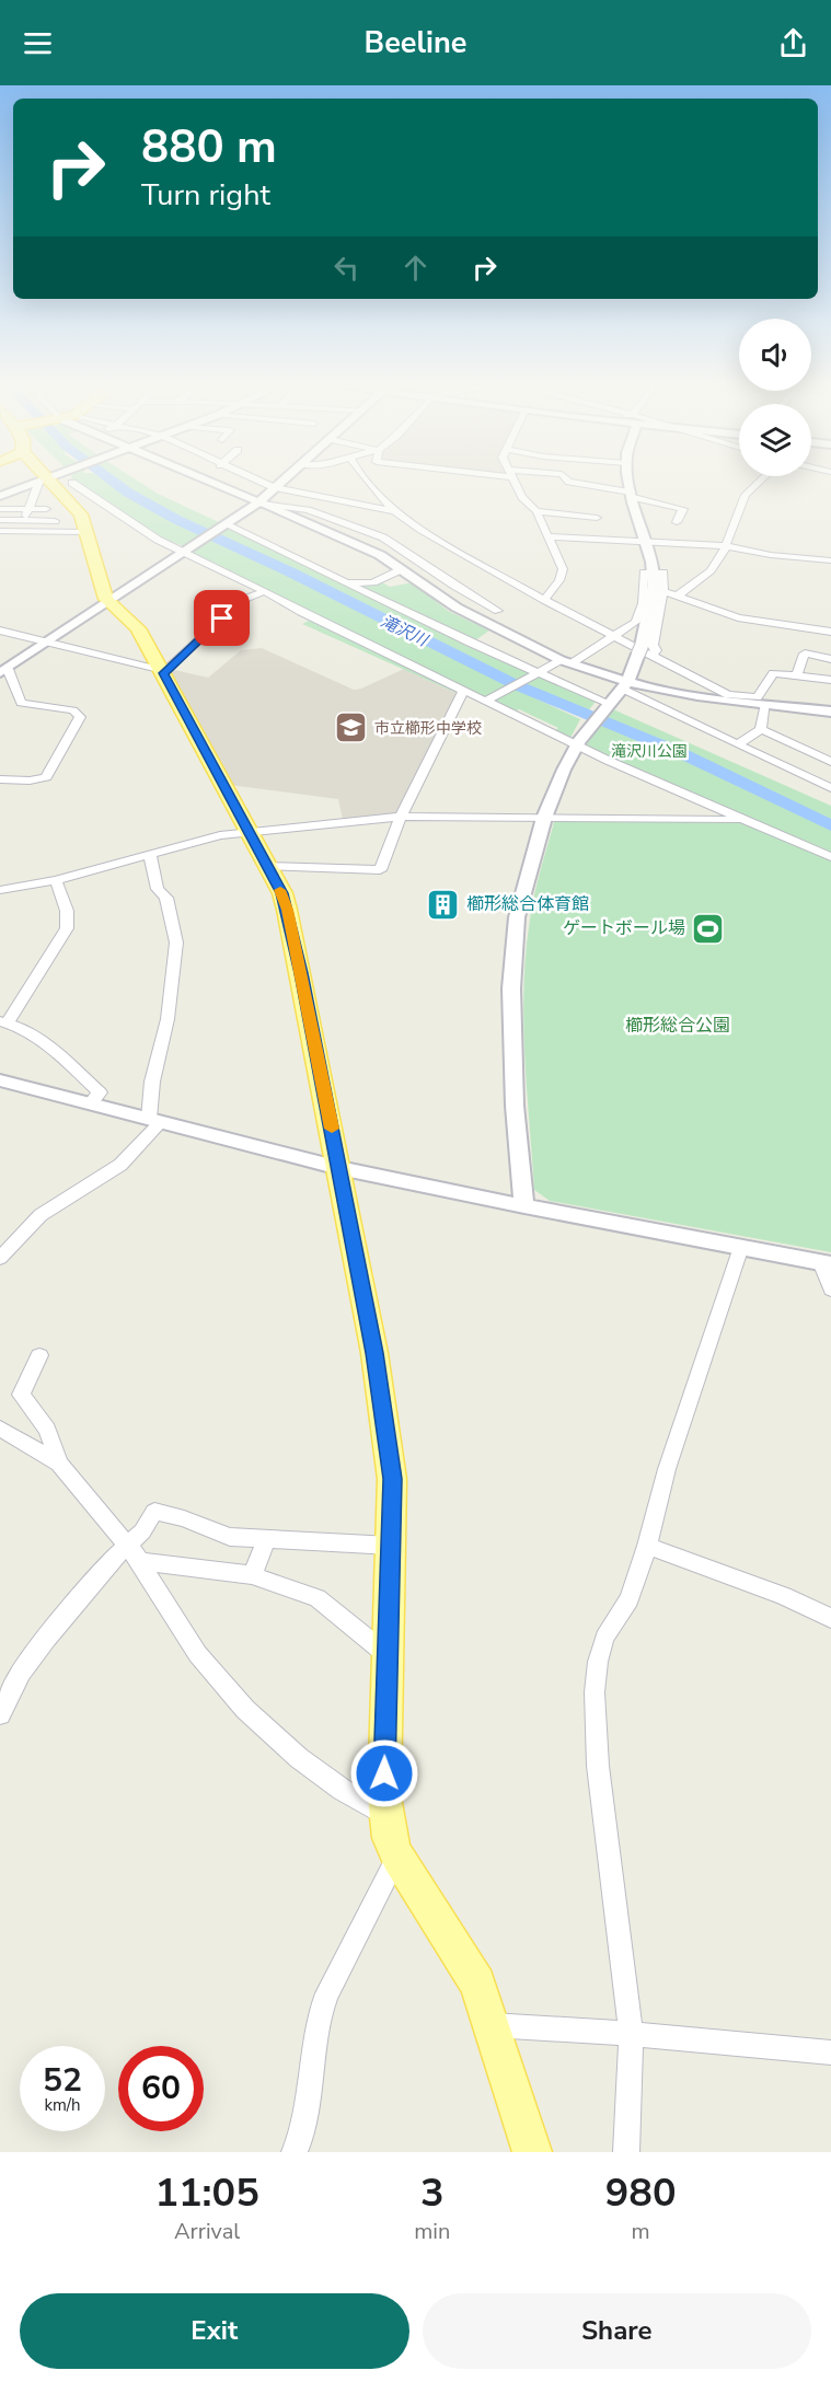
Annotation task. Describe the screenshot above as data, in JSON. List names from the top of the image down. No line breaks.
{"water":["滝沢川"],"parks":["滝沢川公園","櫛形総合公園"],"places":{"school or university":["市立櫛形中学校"],"building":["櫛形総合体育館"],"sports":["ゲートボール場"]},"page":{"header":"Beeline","turn":["880 m","Turn right"],"speed":"52 km/h","limit":"60","eta":["11:05","Arrival","3","min","980","m"],"buttons":["Exit","Share"]}}
